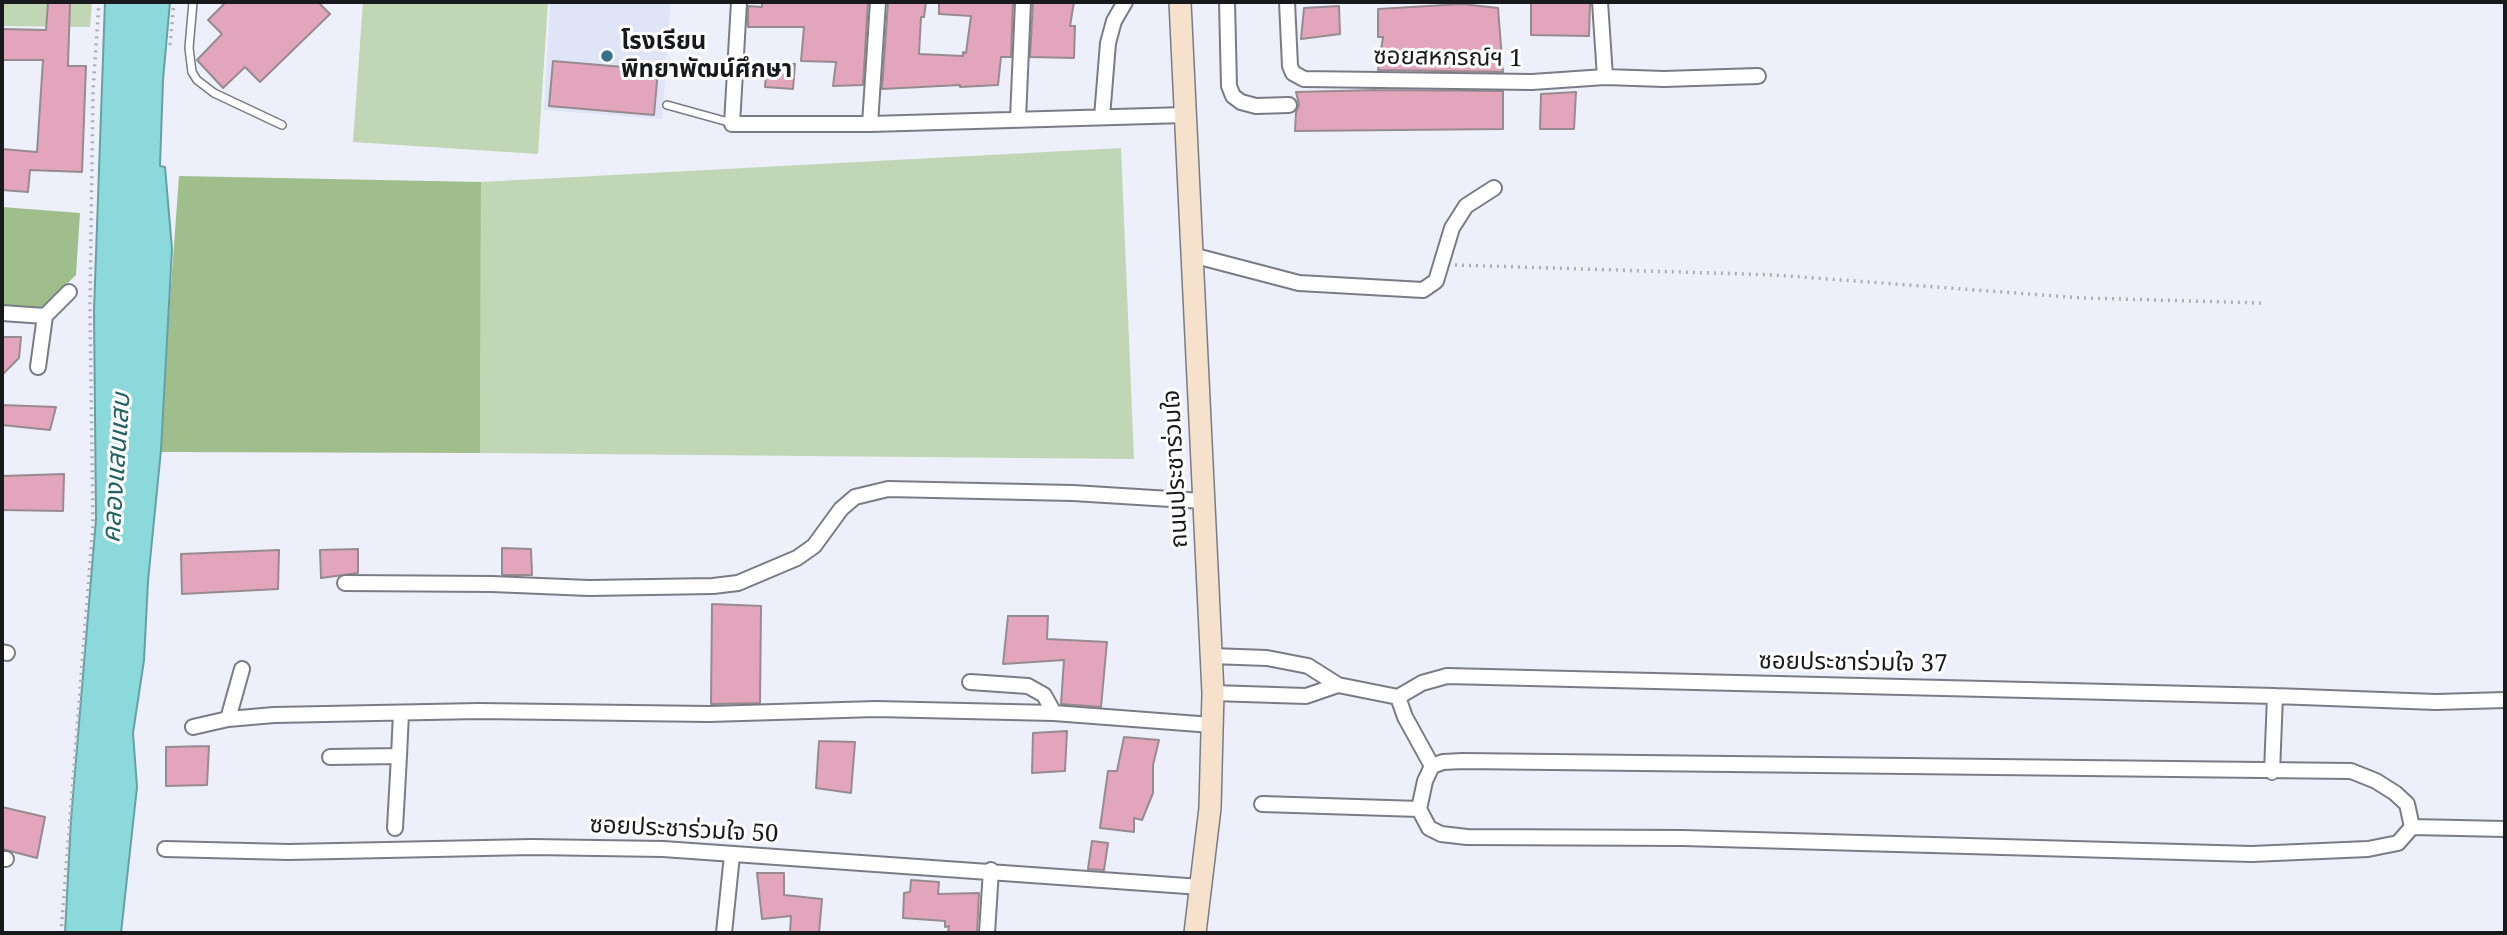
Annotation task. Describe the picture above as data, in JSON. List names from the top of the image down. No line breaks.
{"streets":{"main road":["ถนนประชาร่วมใจ"],"street":["ซอยสหกรณ์ฯ 1","ซอยประชาร่วมใจ 37","ซอยประชาร่วมใจ 50"]},"crossings":[["ถนนประชาร่วมใจ","ซอยประชาร่วมใจ 50"]],"water":["คลองแสนแสบ"],"places":["โรงเรียน พิทยาพัฒน์ศึกษา"]}
